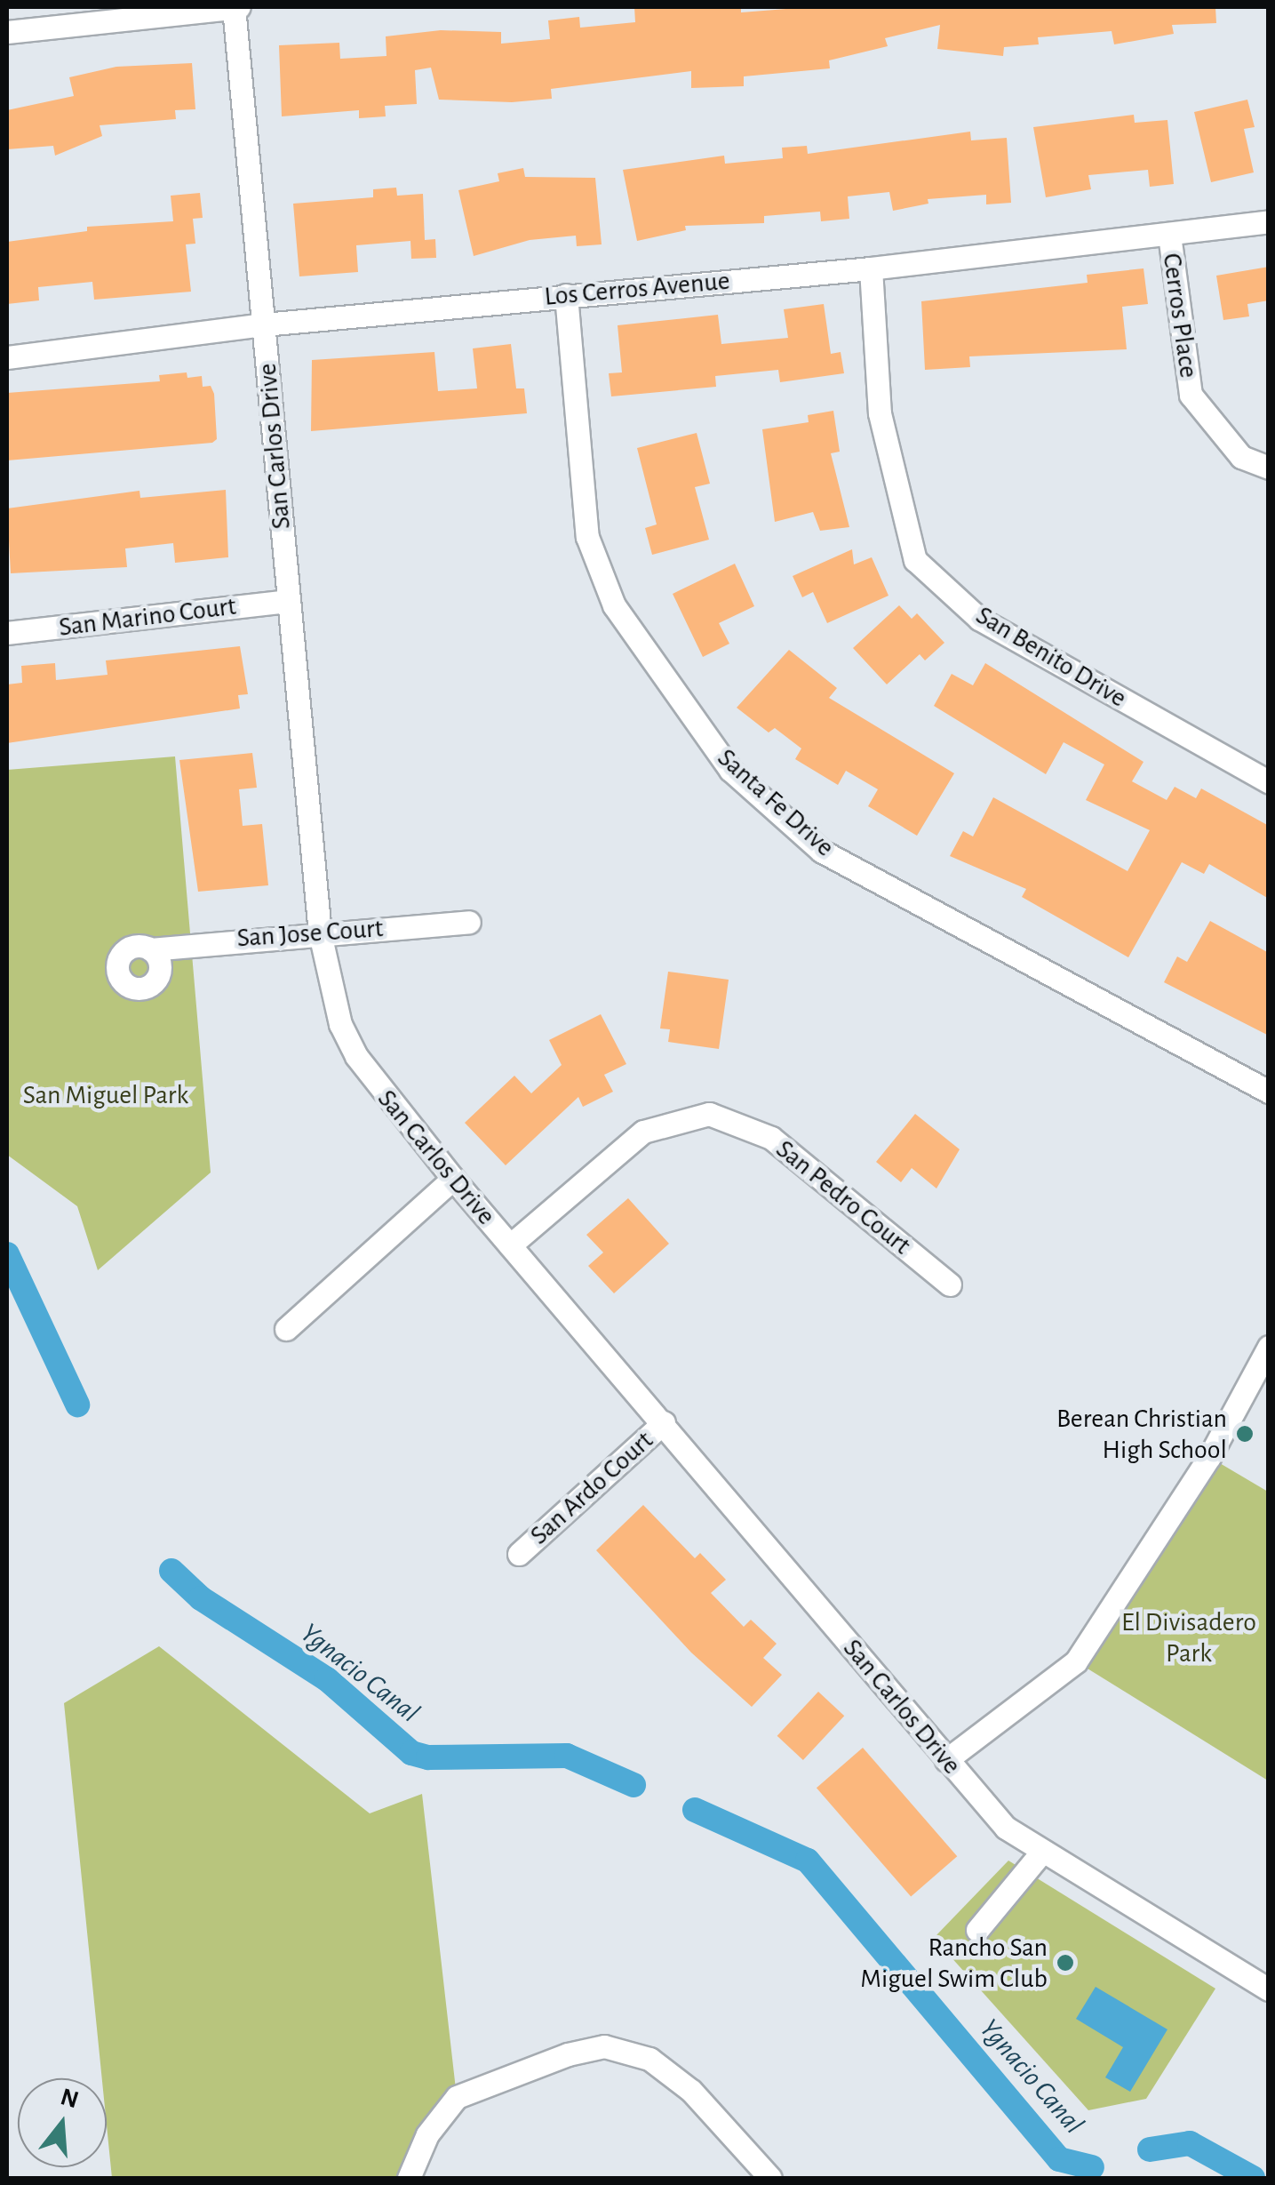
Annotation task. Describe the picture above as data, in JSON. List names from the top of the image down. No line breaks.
{"streets":{"street":["Los Cerros Avenue","Cerros Place","San Carlos Drive","San Marino Court","San Benito Drive","Santa Fe Drive","San Jose Court","San Pedro Court","San Ardo Court"]},"crossings":[["Los Cerros Avenue","Cerros Place"],["Los Cerros Avenue","San Carlos Drive"],["Los Cerros Avenue","San Benito Drive"],["Los Cerros Avenue","Santa Fe Drive"],["San Carlos Drive","San Marino Court"],["San Carlos Drive","San Jose Court"],["San Carlos Drive","San Pedro Court"],["San Carlos Drive","San Ardo Court"]],"water":["Ygnacio Canal"],"parks":["San Miguel Park","El Divisadero Park"],"places":["Berean Christian High School","Rancho San Miguel Swim Club"],"north":"top"}
